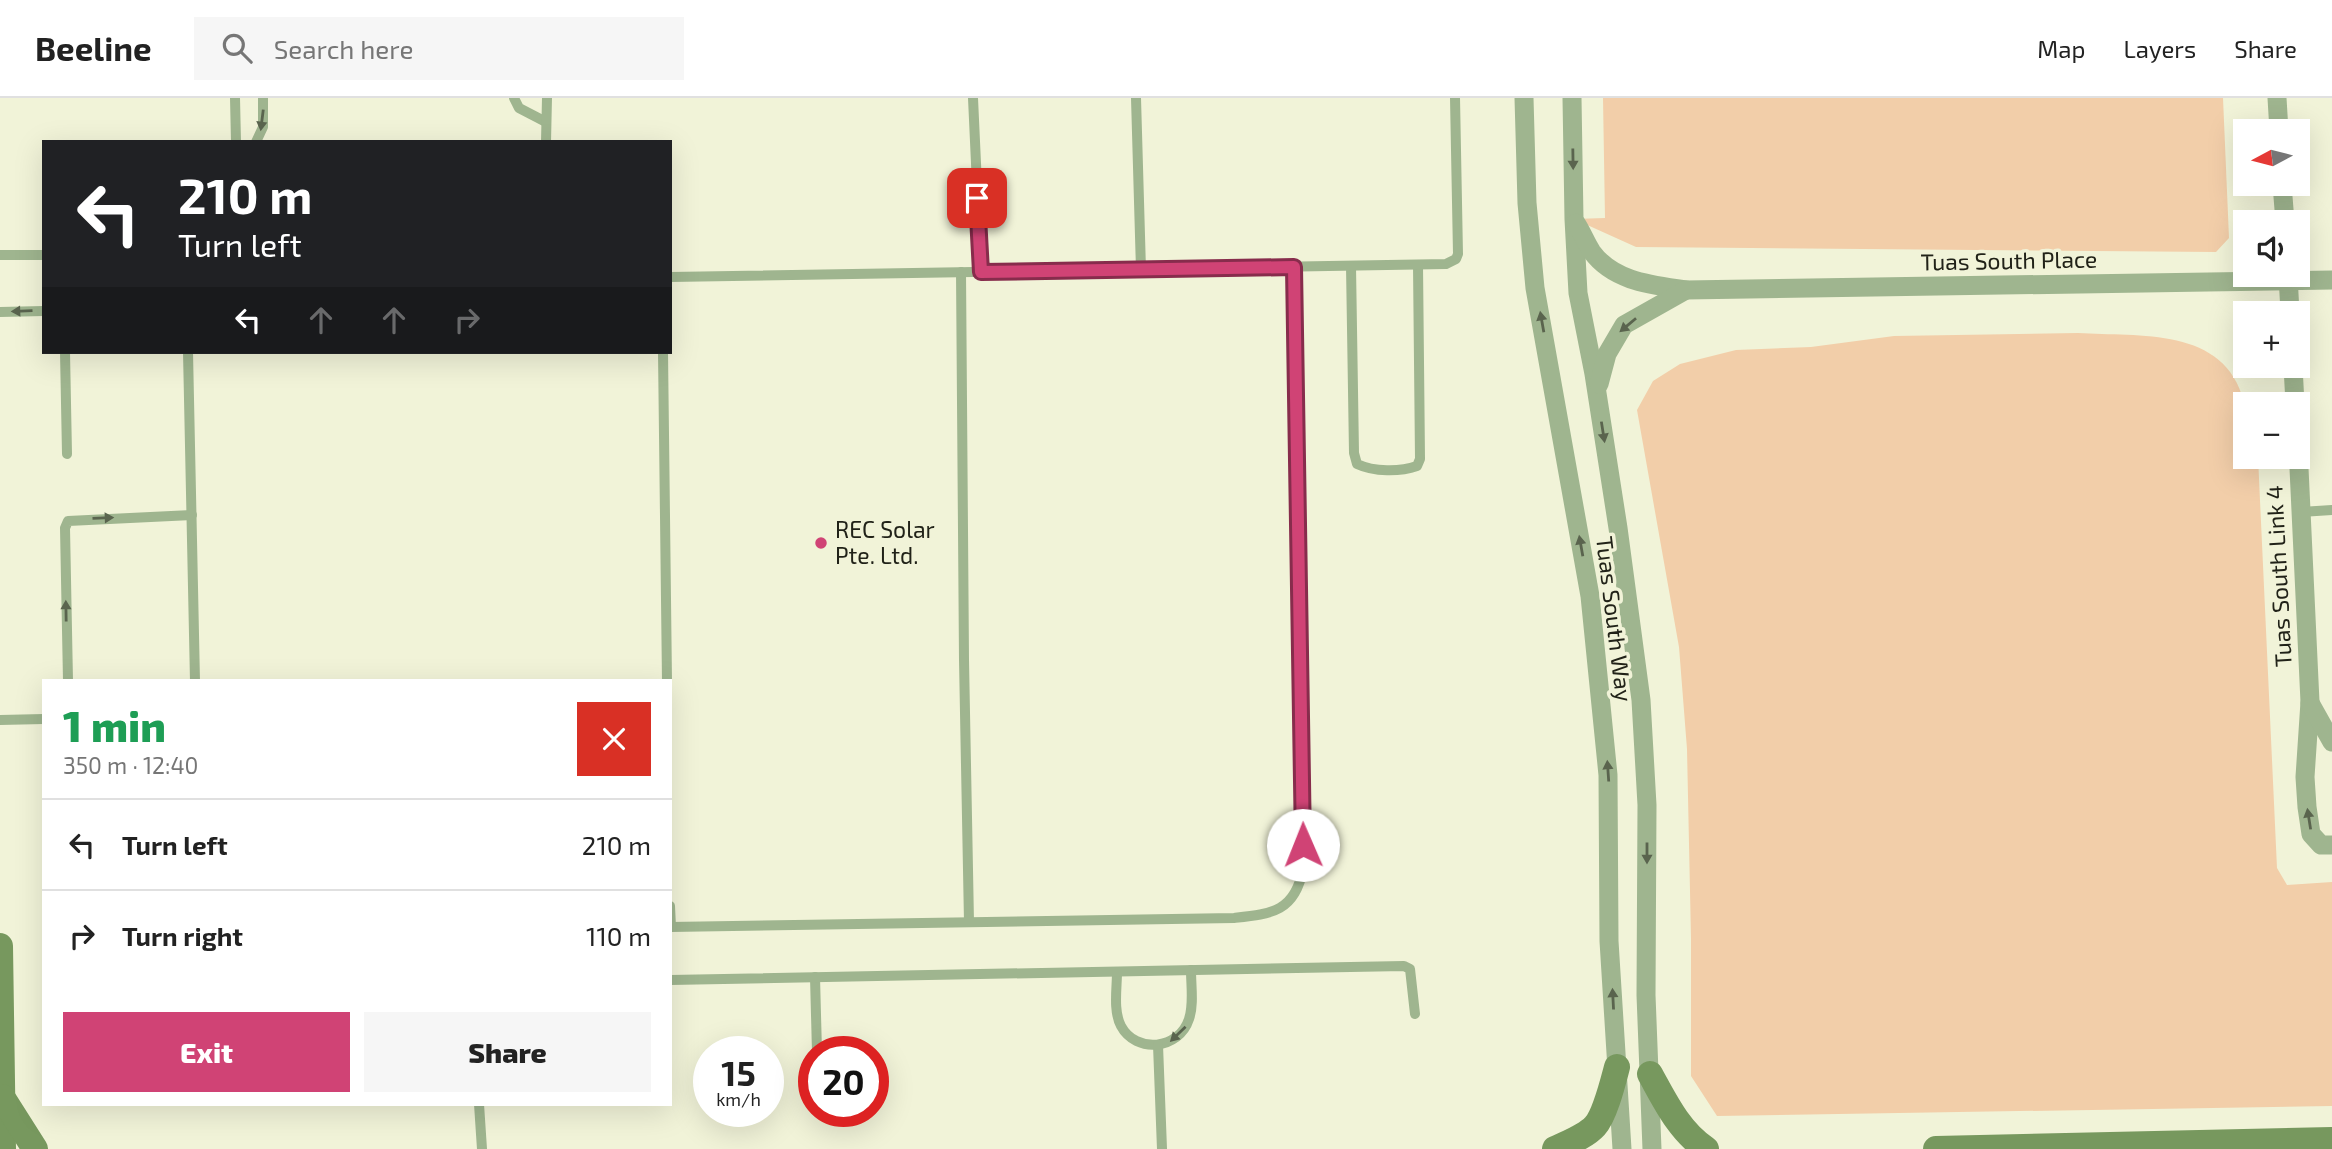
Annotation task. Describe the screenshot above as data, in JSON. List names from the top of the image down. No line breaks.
{"streets":{"street":["Tuas South Place","Tuas South Link 4","Tuas South Way"]},"crossings":[["Tuas South Place","Tuas South Way"]],"places":["REC Solar Pte. Ltd."],"north":"left","page":{"header":"Beeline","search":"Search here","nav":["Map","Layers","Share"],"map_buttons":["+","−"],"turn":["210 m","Turn left"],"heading":["1 min","350 m · 12:40"],"list":[{"name":"Turn left","value":"210 m"},{"name":"Turn right","value":"110 m"}],"buttons":["Exit","Share"],"speed":"15 km/h","limit":"20"}}
